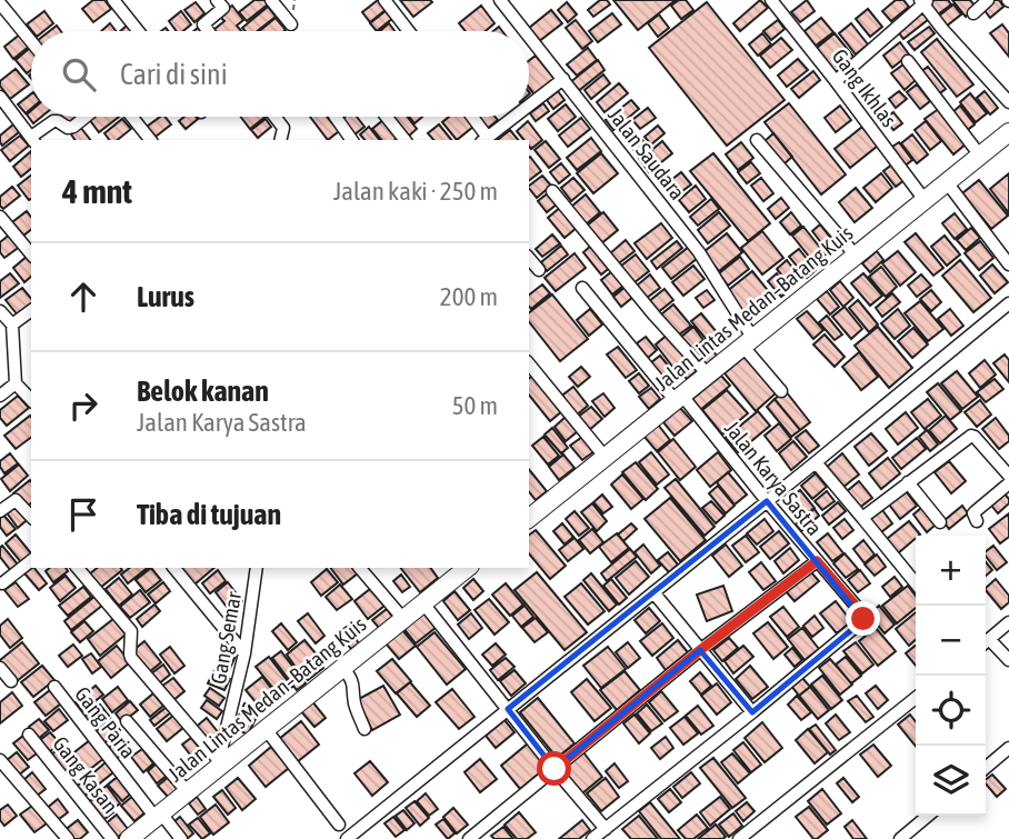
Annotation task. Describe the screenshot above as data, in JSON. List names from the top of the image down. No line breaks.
{"streets":{"highway":["Jalan Lintas Medan–Batang Kuis"],"street":["Gang Ikhlas","Jalan Saudara","Jalan Karya Sastra","Gang Semar","Gang Paria","Gang Kasan"]},"crossings":[["Gang Ikhlas","Jalan Lintas Medan–Batang Kuis"],["Jalan Saudara","Jalan Lintas Medan–Batang Kuis"],["Jalan Lintas Medan–Batang Kuis","Jalan Karya Sastra"],["Jalan Lintas Medan–Batang Kuis","Gang Semar"],["Jalan Lintas Medan–Batang Kuis","Gang Paria"]],"page":{"search":"Cari di sini","heading":["4 mnt","Jalan kaki · 250 m"],"list":[["Lurus","200 m"],["Belok kanan","Jalan Karya Sastra","50 m"],"Tiba di tujuan"],"map_buttons":["+","−"]}}
